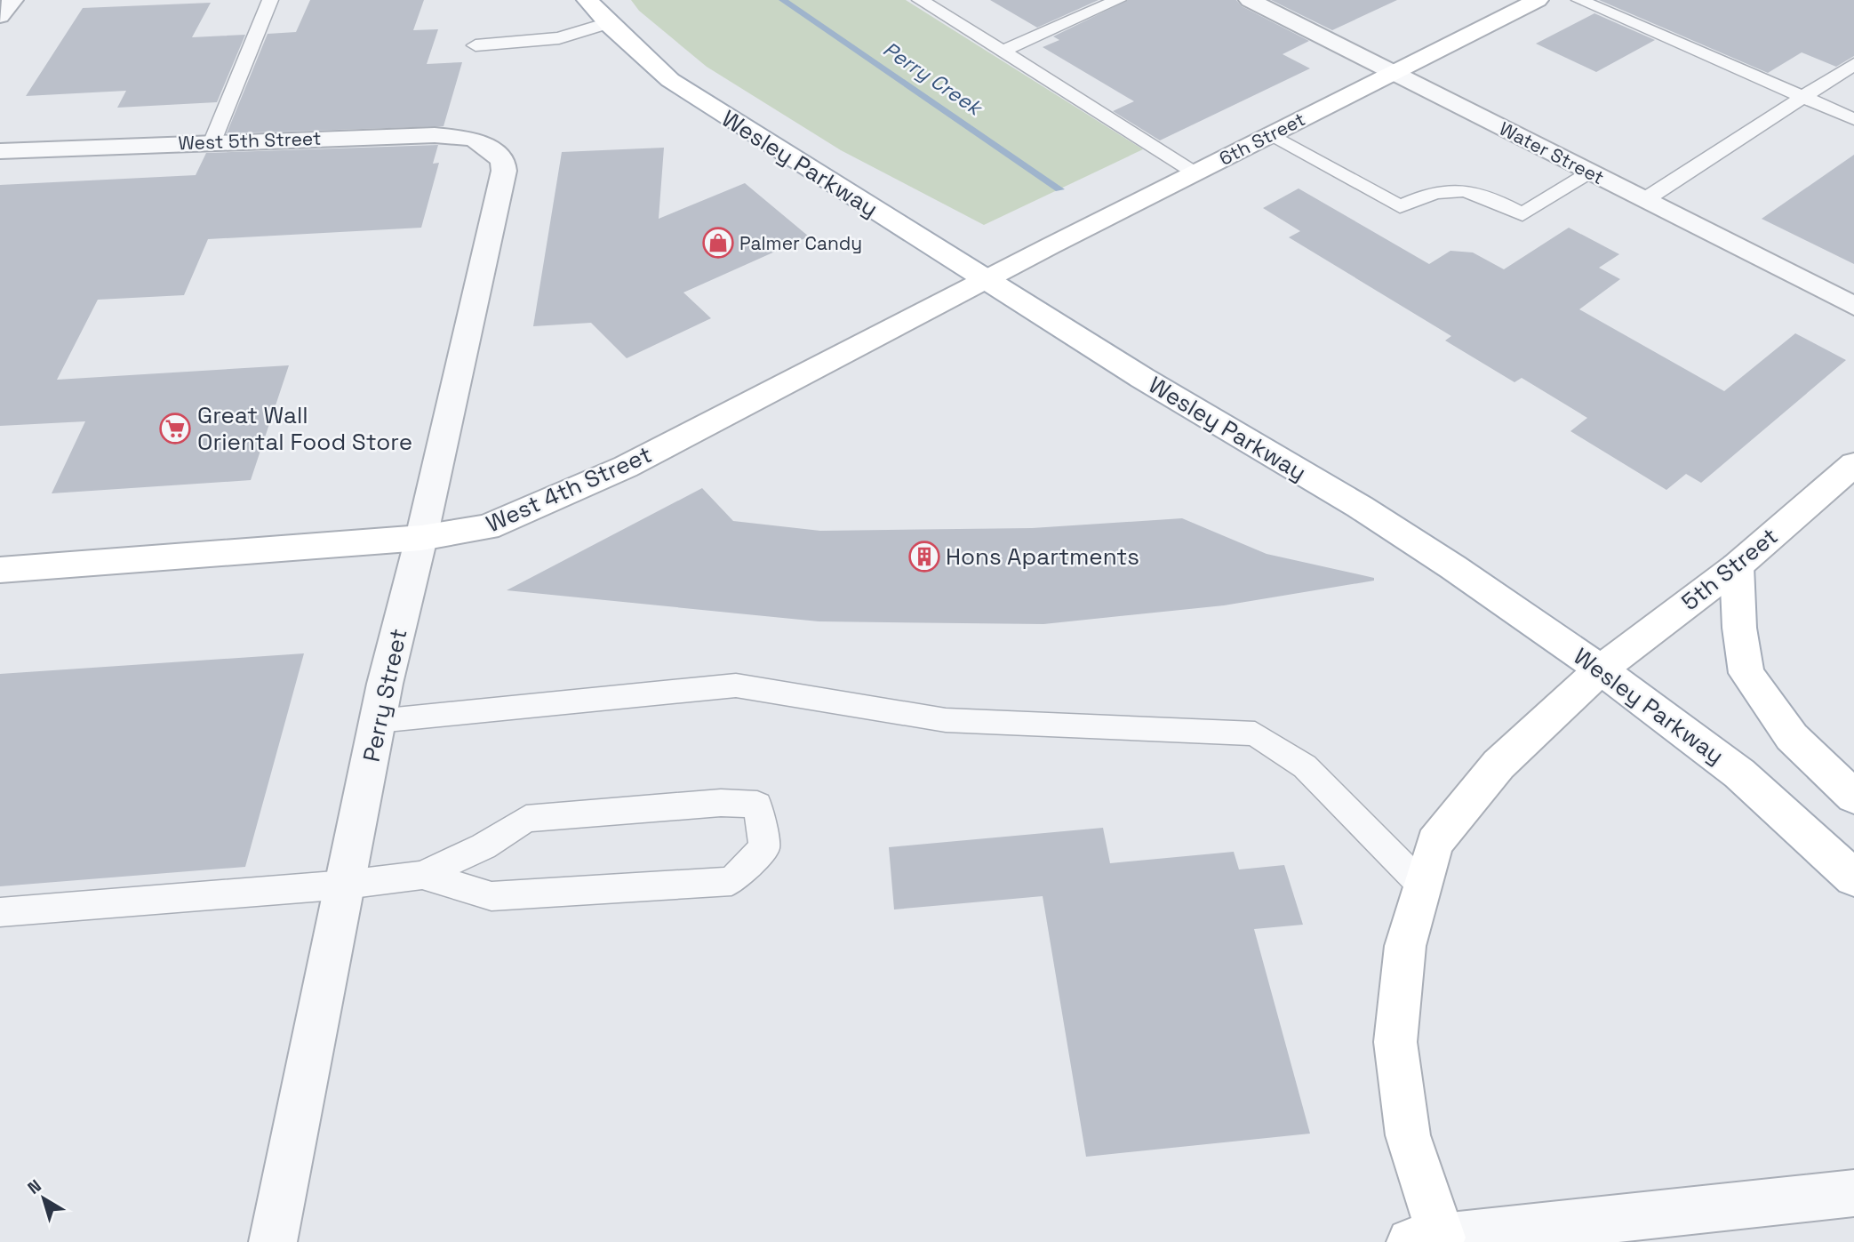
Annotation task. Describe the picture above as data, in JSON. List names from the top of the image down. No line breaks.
{"streets":{"main road":["6th Street","Wesley Parkway","West 4th Street","5th Street"],"street":["West 5th Street","Water Street","Perry Street"]},"crossings":[["6th Street","Water Street"],["6th Street","Wesley Parkway"],["6th Street","West 4th Street"],["West 5th Street","Perry Street"],["Wesley Parkway","West 4th Street"],["Wesley Parkway","5th Street"],["West 4th Street","Perry Street"]],"water":["Perry Creek"],"places":{"shop":["Palmer Candy"],"supermarket":["Great Wall Oriental Food Store"],"building":["Hons Apartments"]},"north":"top left"}
